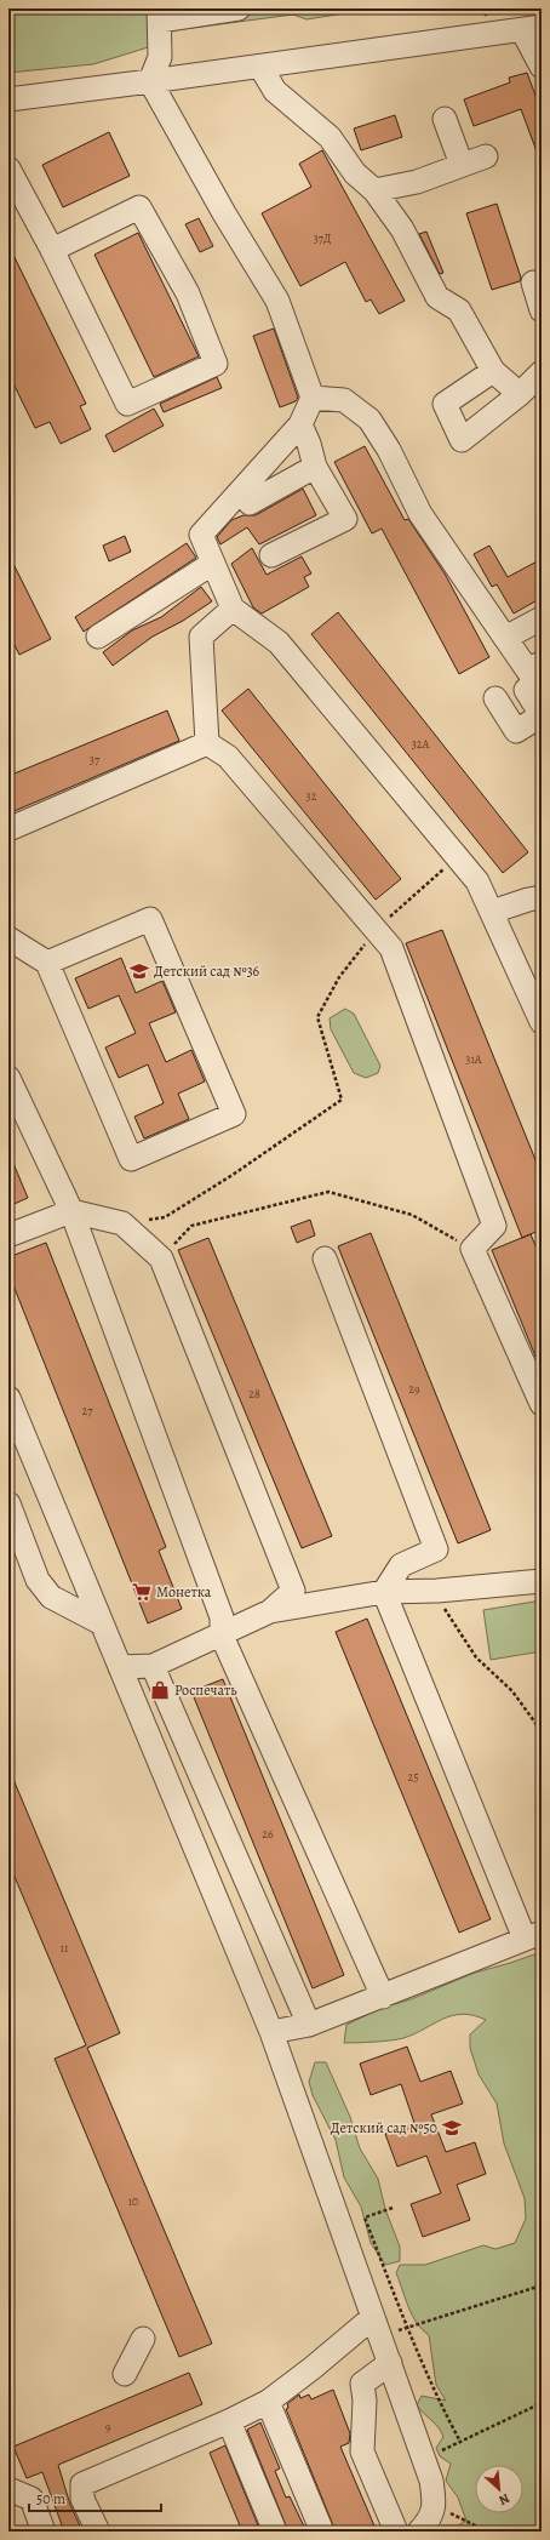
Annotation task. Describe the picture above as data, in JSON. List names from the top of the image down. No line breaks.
{"places":{"school or university":["Детский сад №36","Детский сад №50"],"supermarket":["Монетка"],"shop":["Роспечать"]},"house_numbers":["37Д","32А","37","32","31А","29","28","27","25","26","11","10","9"],"scale_bar":"50 m","north":"bottom right"}
